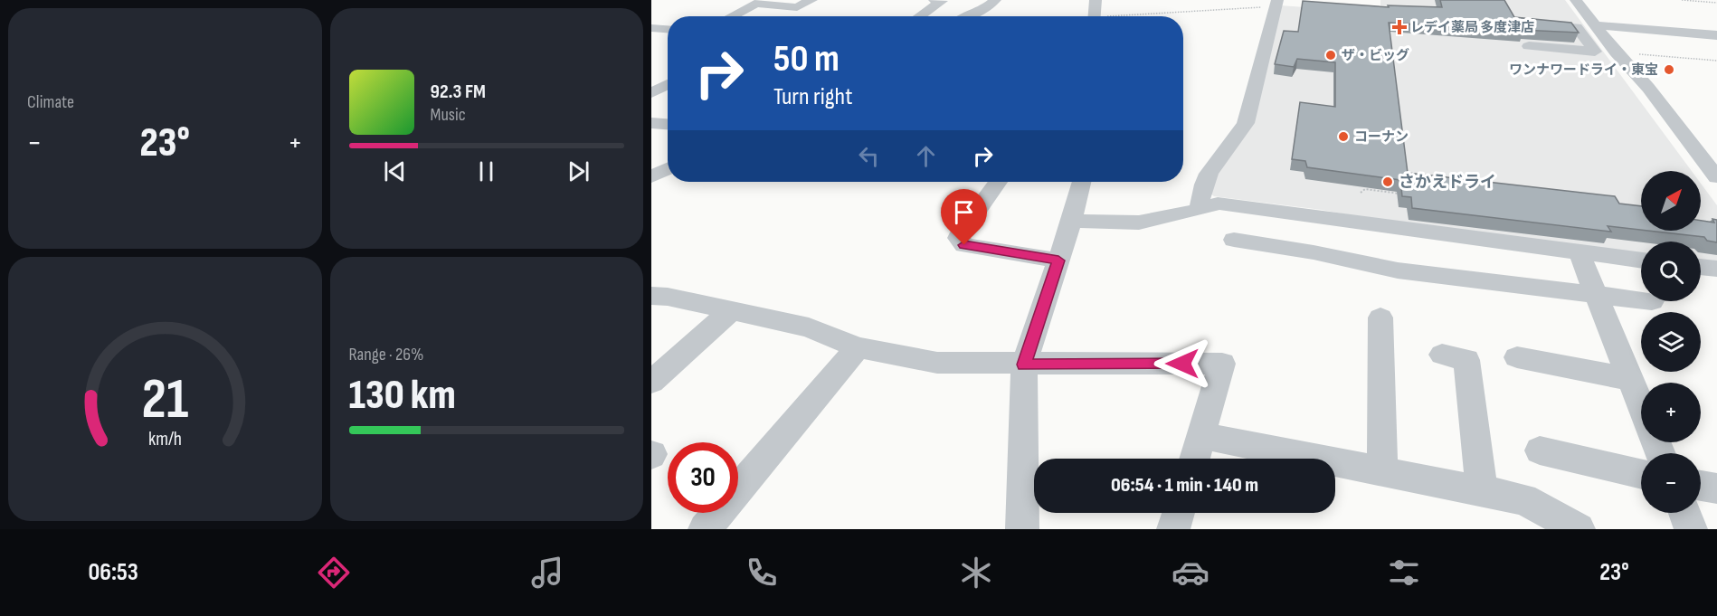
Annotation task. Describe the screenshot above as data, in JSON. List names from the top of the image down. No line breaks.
{"places":{"health":["レデイ薬局 多度津店"],"other":["ザ・ビッグ","ワンナワードライ・東宝","コーナン","さかえドライ"]},"north":"top right","page":{"tile":["Climate",["Range · 26%","130 km"]],"turn":["50 m","Turn right"],"song":["92.3 FM","Music"],"heat":["−","23°","+"],"map_buttons":["+","−"],"limit":"30","trip":"06:54 · 1 min · 140 m","tabs":["06:53","23°"],"gauge":["21","km/h"]}}
